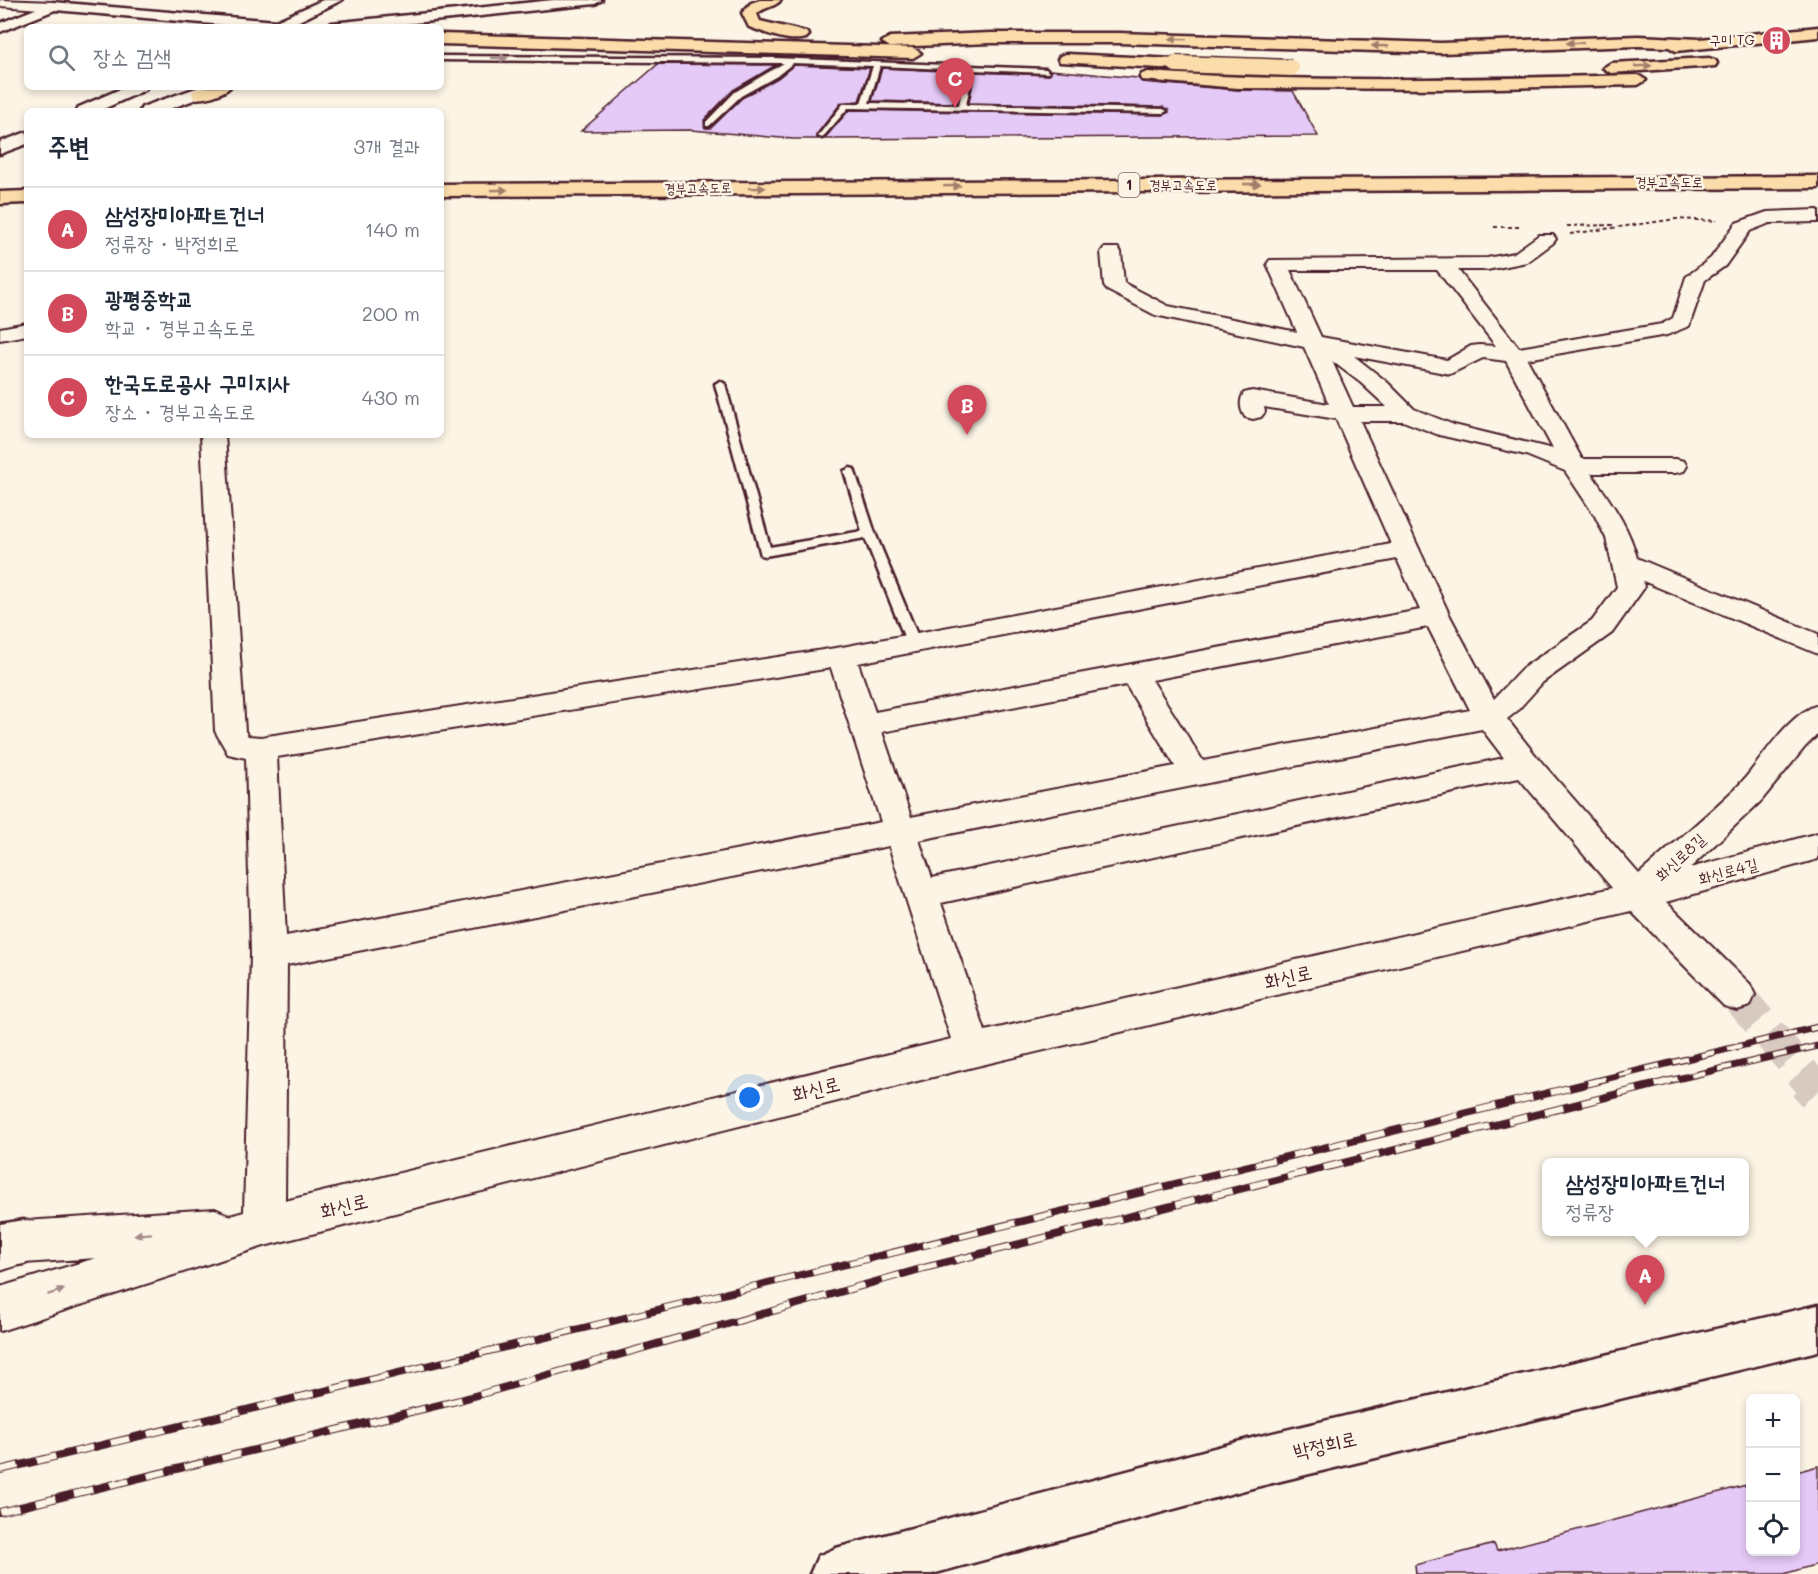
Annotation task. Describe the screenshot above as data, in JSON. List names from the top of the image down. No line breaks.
{"streets":{"highway":["경부고속도로","1"],"street":["화신로8길","화신로4길","화신로","박정희로"]},"crossings":[["화신로8길","화신로4길"],["화신로8길","화신로"],["화신로4길","화신로"]],"places":{"building":["구미 TG"]},"page":{"search":"장소 검색","pins":["C","B","A"],"heading":["주변","3개 결과"],"list":[{"mark":"A","name":"삼성장미아파트건너","note":"정류장 · 박정희로","value":"140 m"},{"mark":"B","name":"광평중학교","note":"학교 · 경부고속도로","value":"200 m"},{"mark":"C","name":"한국도로공사 구미지사","note":"장소 · 경부고속도로","value":"430 m"}],"popup":["삼성장미아파트건너","정류장"],"map_buttons":["+","−"]}}
